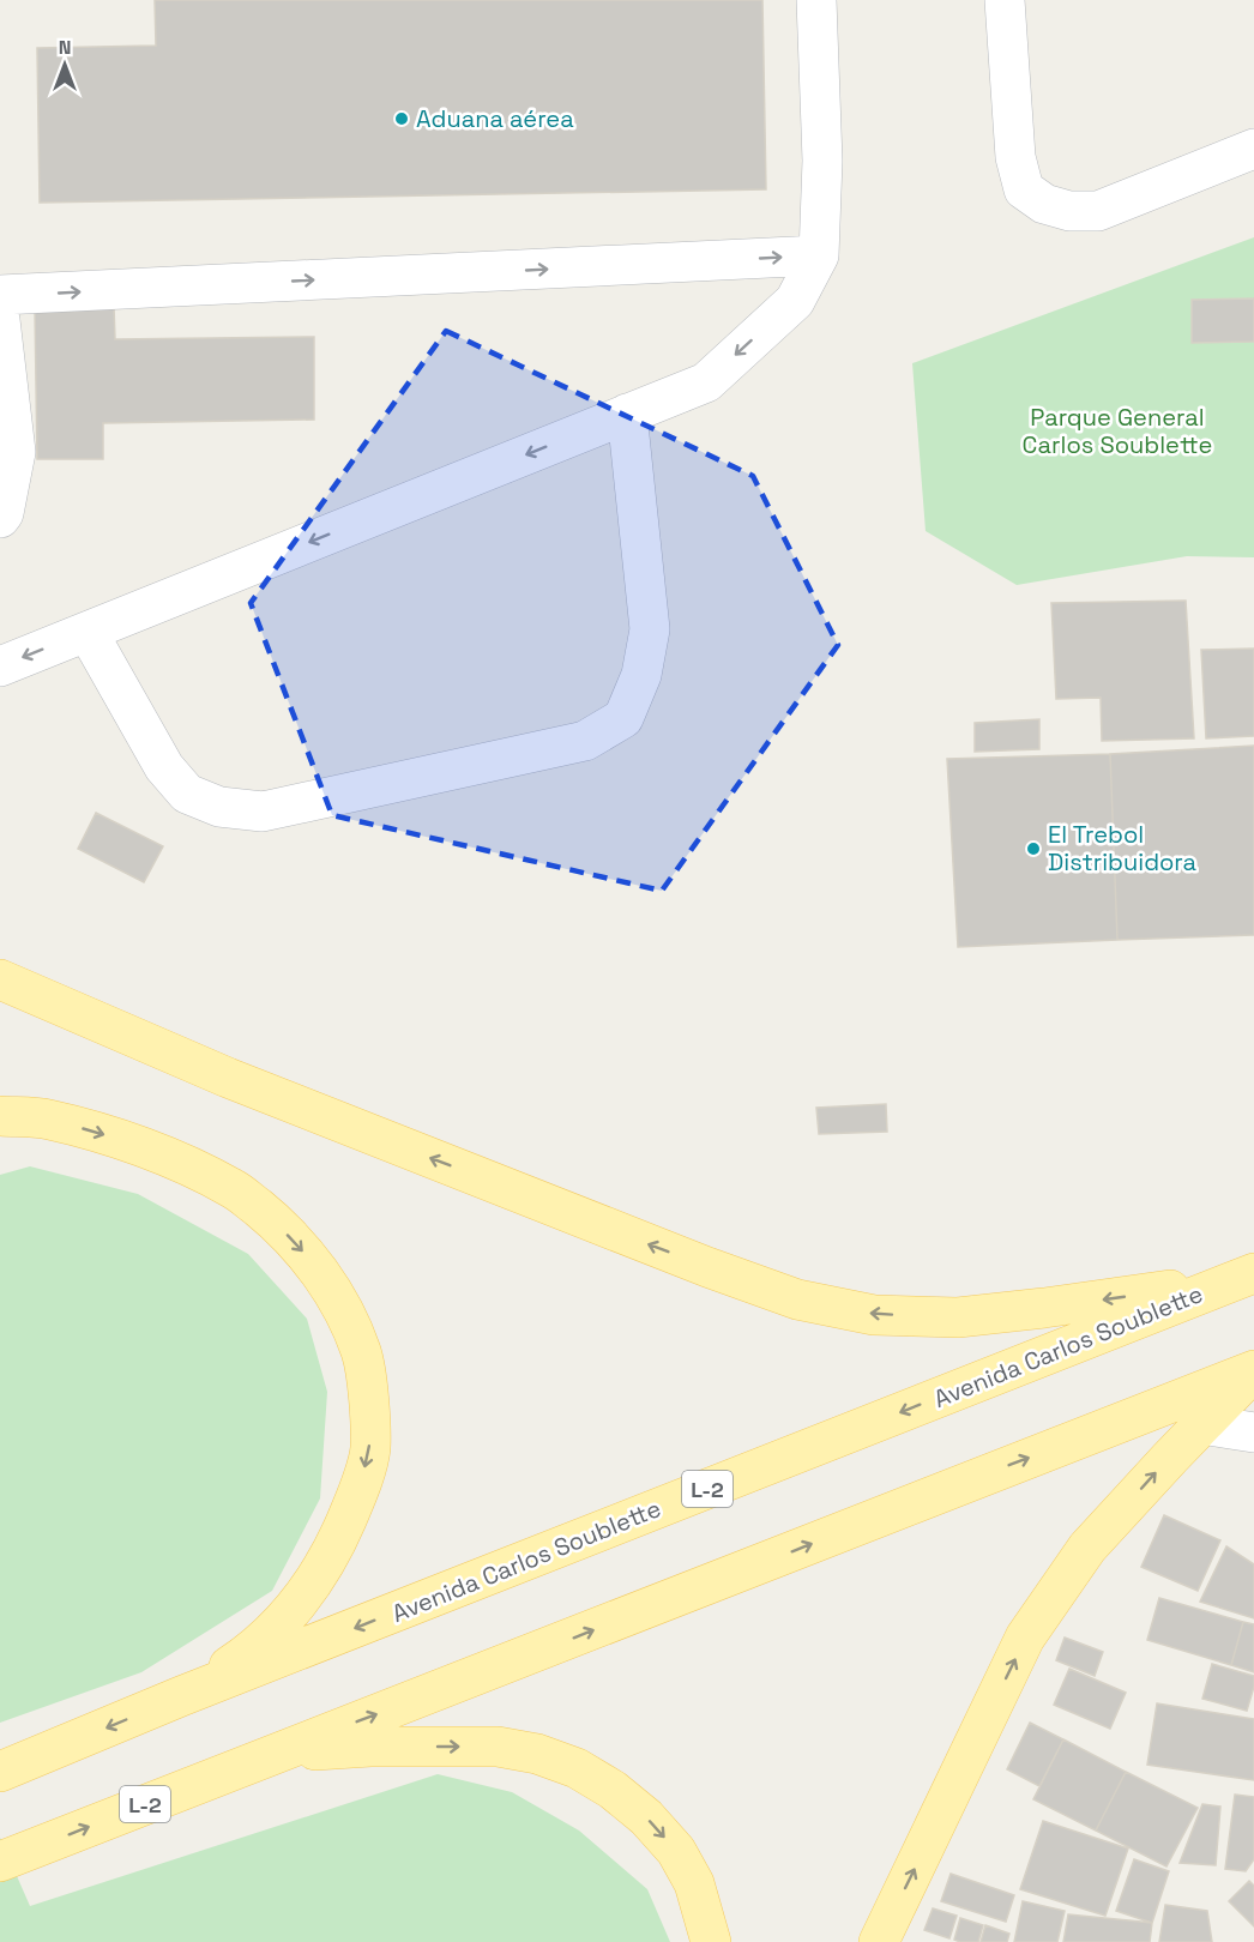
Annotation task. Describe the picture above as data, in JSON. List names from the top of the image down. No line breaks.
{"streets":{"main road":["Avenida Carlos Soublette","L-2"]},"parks":["Parque General Carlos Soublette"],"places":["Aduana aérea","El Trebol Distribuidora"],"north":"top"}
